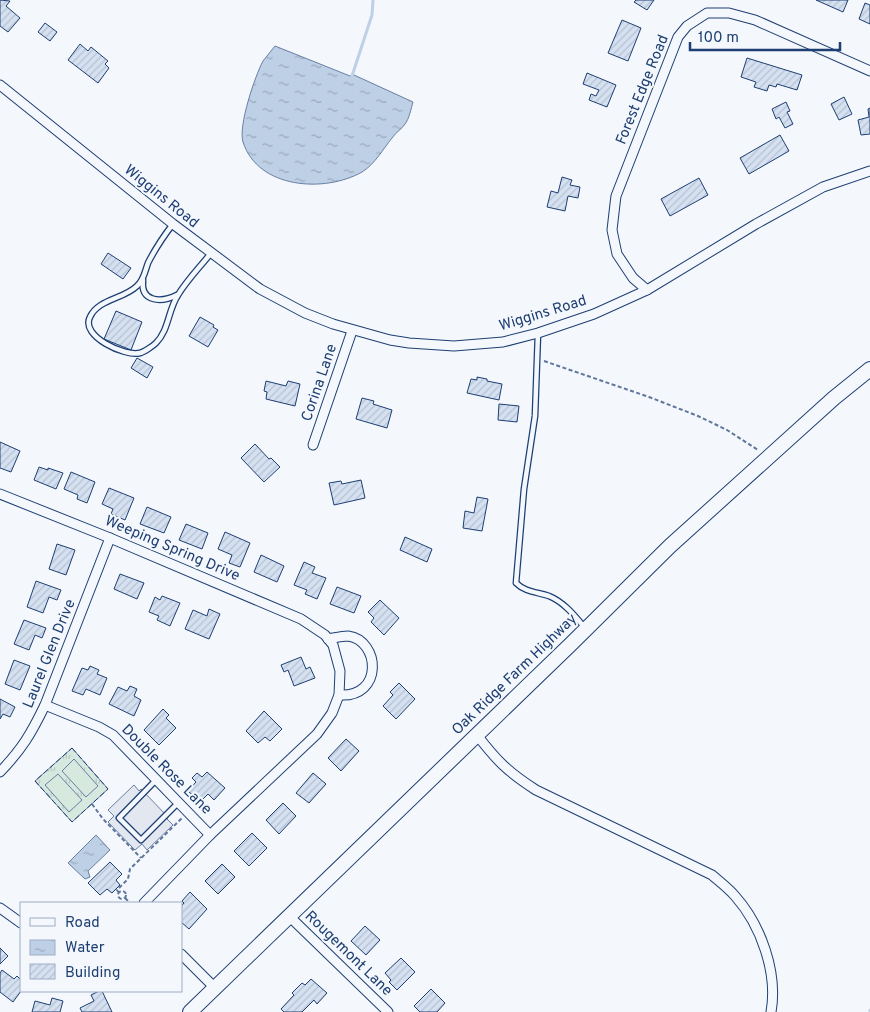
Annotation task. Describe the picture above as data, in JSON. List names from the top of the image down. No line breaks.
{"streets":{"main road":["Oak Ridge Farm Highway"],"street":["Forest Edge Road","Wiggins Road","Corina Lane","Weeping Spring Drive","Laurel Glen Drive","Double Rose Lane","Rougemont Lane"]},"crossings":[["Forest Edge Road","Wiggins Road"],["Wiggins Road","Corina Lane"],["Weeping Spring Drive","Laurel Glen Drive"],["Weeping Spring Drive","Double Rose Lane"],["Laurel Glen Drive","Double Rose Lane"],["Oak Ridge Farm Highway","Rougemont Lane"]],"legend":["Road","Water","Building"],"scale_bar":"100 m"}
